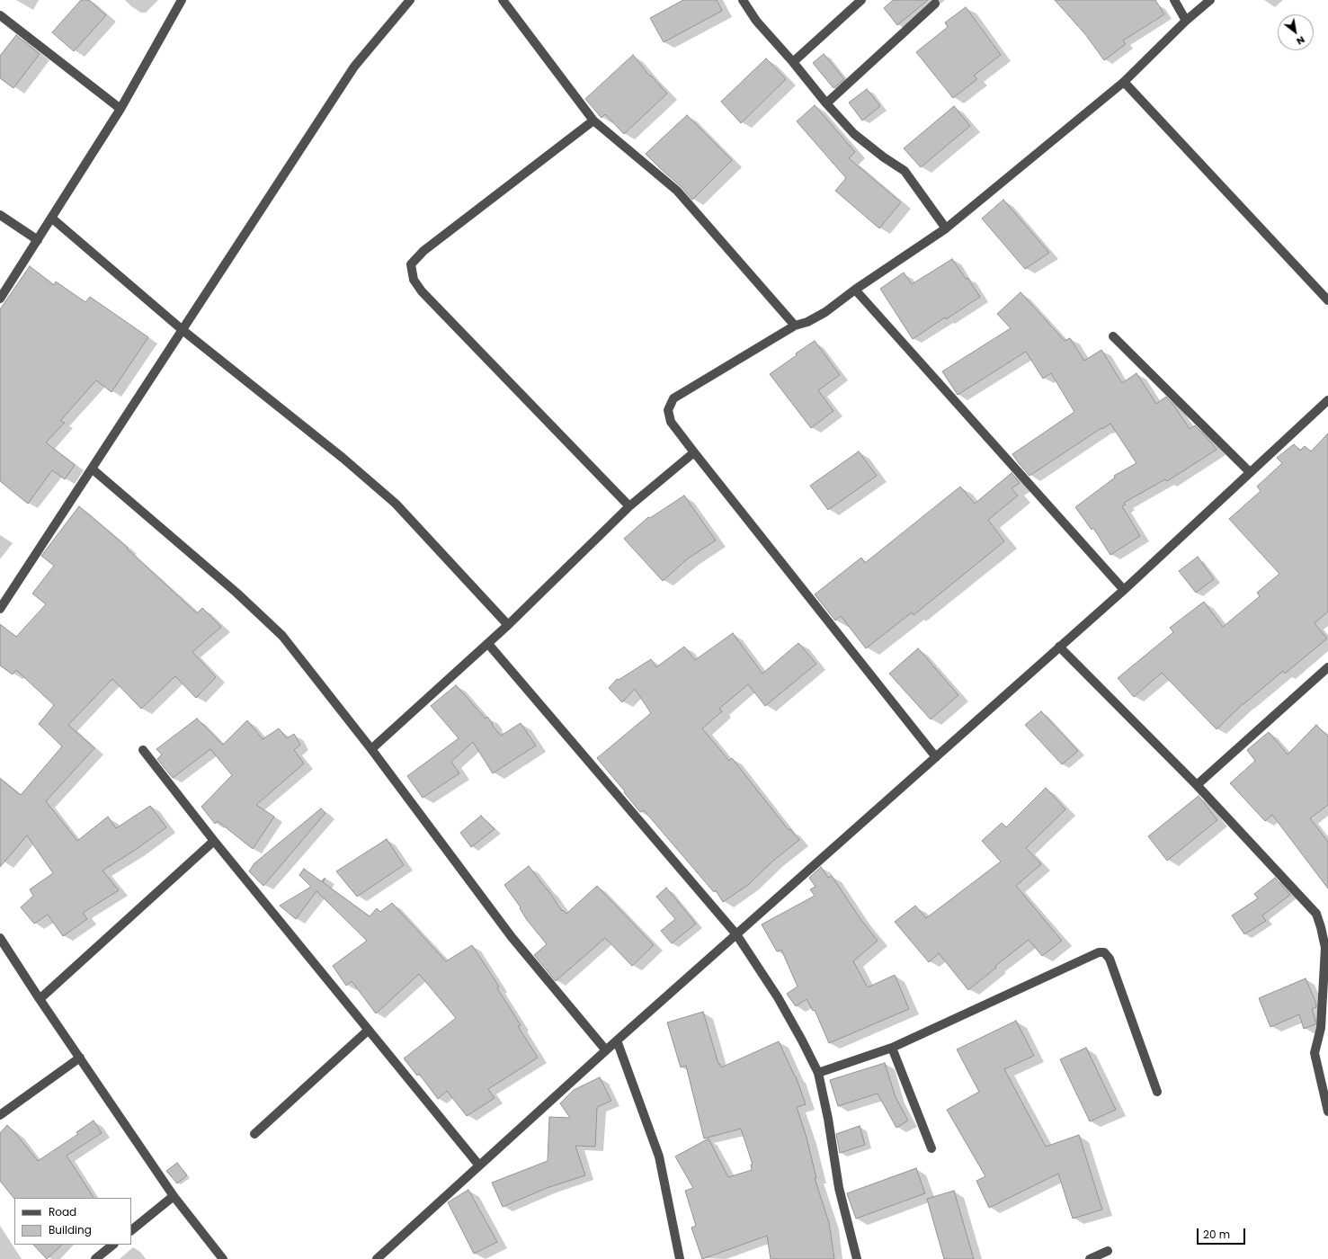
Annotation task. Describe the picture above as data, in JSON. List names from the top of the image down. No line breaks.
{"legend":["Road","Building"],"scale_bar":"20 m","north":"bottom right"}
